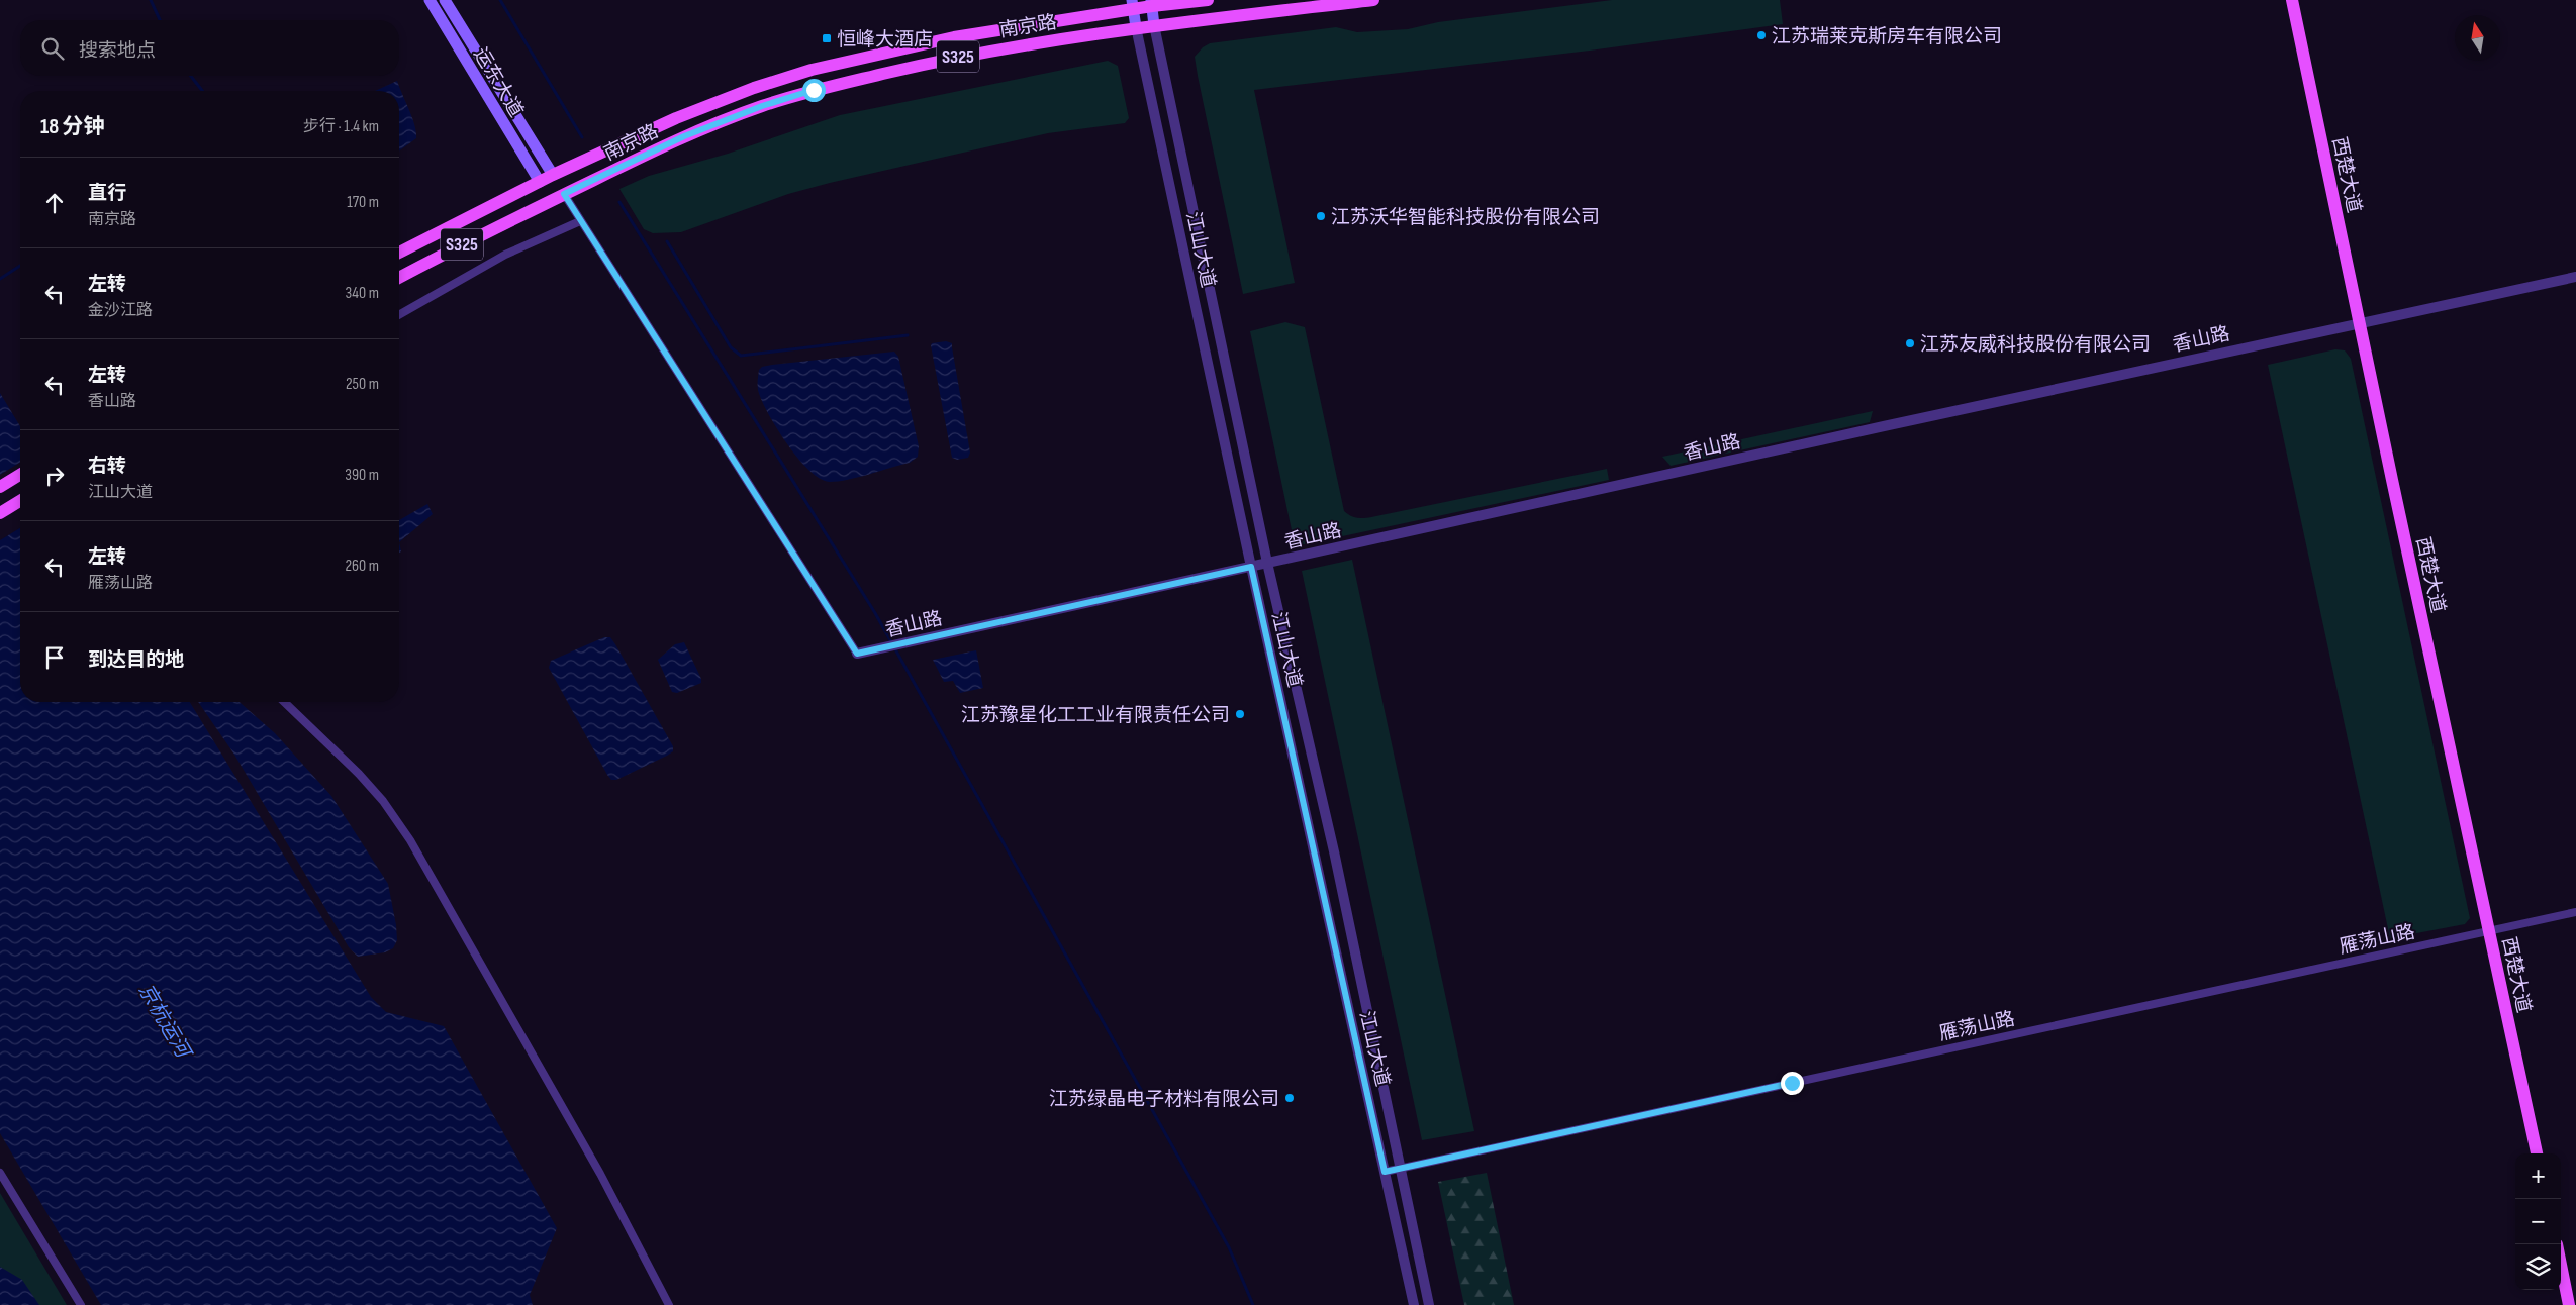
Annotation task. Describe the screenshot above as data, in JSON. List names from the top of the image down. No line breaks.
{"streets":{"main road":["南京路","S325","运东大道","西楚大道","江山大道"],"street":["香山路","雁荡山路"]},"crossings":[["南京路","运东大道"],["南京路","江山大道"],["西楚大道","香山路"],["西楚大道","雁荡山路"],["江山大道","香山路"],["江山大道","雁荡山路"]],"water":["京杭运河"],"places":{"other":["江苏瑞莱克斯房车有限公司","江苏沃华智能科技股份有限公司","江苏友威科技股份有限公司","江苏豫星化工工业有限责任公司","江苏绿晶电子材料有限公司"],"transit":["恒峰大酒店"]},"north":"top","page":{"search":"搜索地点","heading":["18 分钟","步行 · 1.4 km"],"list":[["直行","南京路","170 m"],["左转","金沙江路","340 m"],["左转","香山路","250 m"],["右转","江山大道","390 m"],["左转","雁荡山路","260 m"],"到达目的地"],"map_buttons":["+","−"]}}
